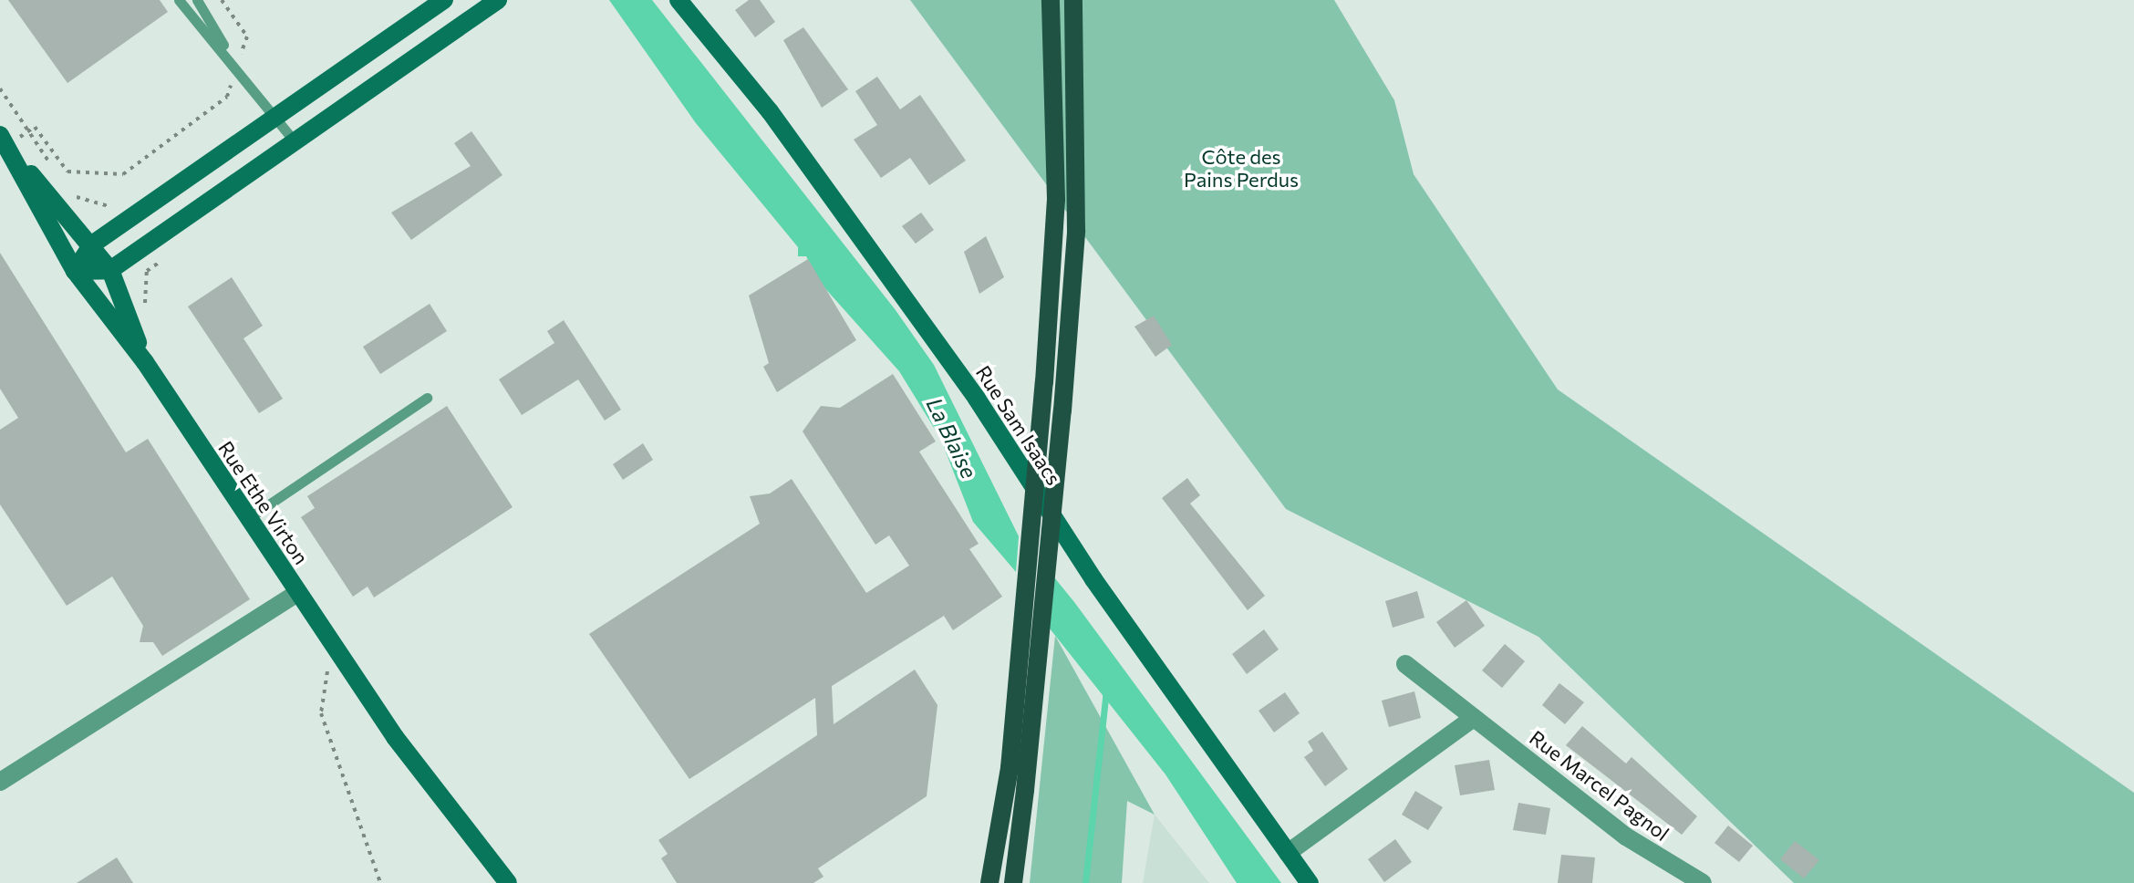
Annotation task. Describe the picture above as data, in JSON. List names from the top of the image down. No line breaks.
{"streets":{"main road":["Rue Sam Isaacs","Rue Ethe Virton"],"street":["Rue Marcel Pagnol"]},"water":["La Blaise"],"parks":["Côte des Pains Perdus"]}
